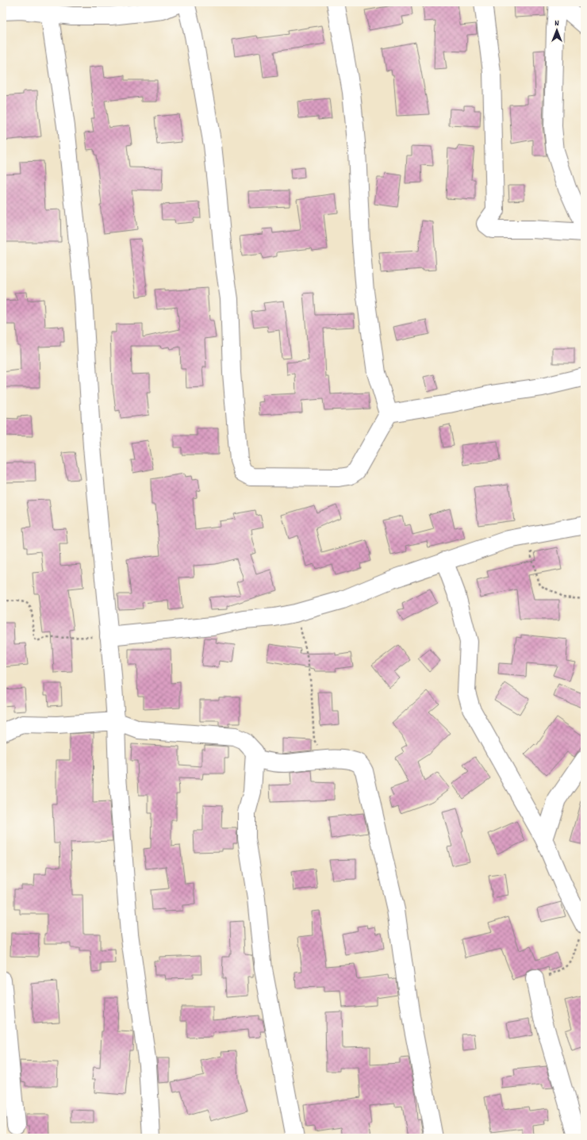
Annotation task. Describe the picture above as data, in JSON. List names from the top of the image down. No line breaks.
{"north":"top"}
